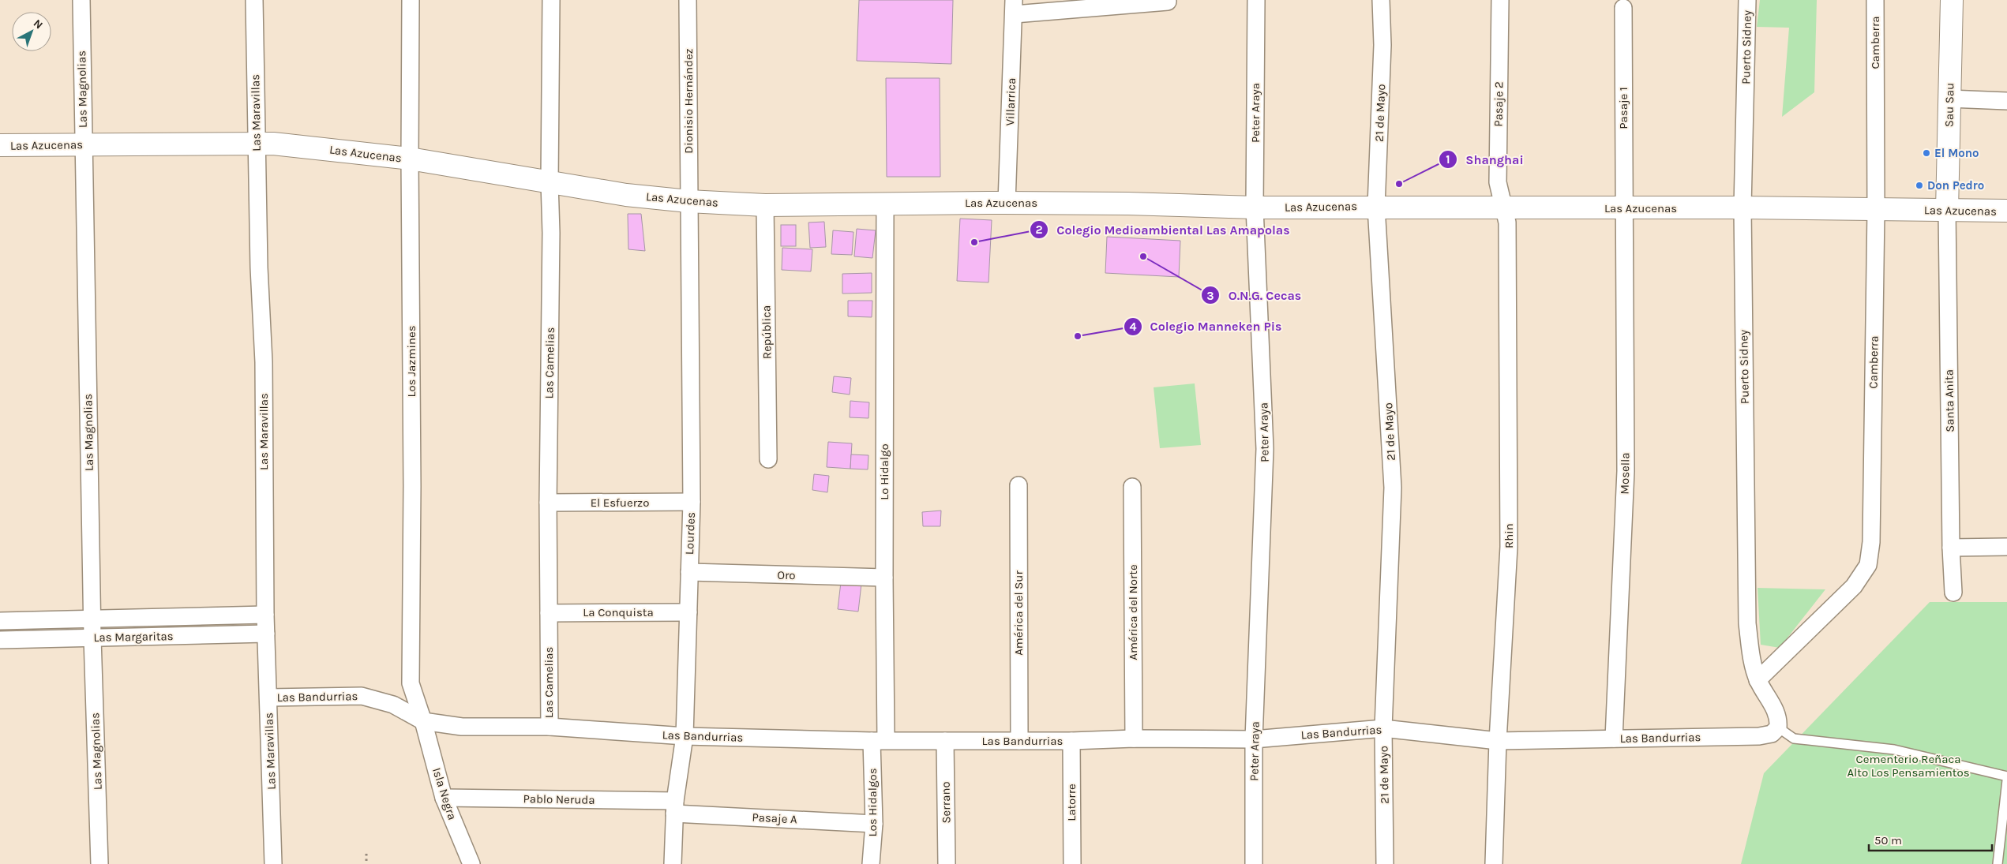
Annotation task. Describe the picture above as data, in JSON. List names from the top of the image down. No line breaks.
{"streets":{"street":["Camberra","Puerto Sidney","Las Magnolias","Dionisio Hernández","Villarrica","Pasaje 2","Sau Sau","Pasaje 1","Las Maravillas","Peter Araya","21 de Mayo","Las Azucenas","República","Los Jazmines","Las Camelias","Santa Anita","Lo Hidalgo","Mosella","El Esfuerzo","Lourdes","Rhin","Oro","La Conquista","América del Norte","América del Sur","Las Margaritas","Las Bandurrias","Isla Negra","Pablo Neruda","Los Hidalgos","Serrano","Latorre","Pasaje A"]},"crossings":[["Camberra","Puerto Sidney"],["Camberra","Las Azucenas"],["Puerto Sidney","Las Azucenas"],["Puerto Sidney","Las Bandurrias"],["Las Magnolias","Las Azucenas"],["Las Magnolias","Las Margaritas"],["Dionisio Hernández","Las Azucenas"],["Dionisio Hernández","Lourdes"],["Villarrica","Las Azucenas"],["Pasaje 2","Las Azucenas"],["Pasaje 2","Rhin"],["Sau Sau","Las Azucenas"],["Sau Sau","Santa Anita"],["Pasaje 1","Las Azucenas"],["Pasaje 1","Mosella"],["Las Maravillas","Las Azucenas"],["Las Maravillas","Las Margaritas"],["Las Maravillas","Las Bandurrias"],["Peter Araya","Las Azucenas"],["Peter Araya","Las Bandurrias"],["21 de Mayo","Las Azucenas"],["21 de Mayo","Las Bandurrias"],["Las Azucenas","República"],["Las Azucenas","Los Jazmines"],["Las Azucenas","Las Camelias"],["Las Azucenas","Santa Anita"],["Las Azucenas","Lo Hidalgo"],["Las Azucenas","Mosella"],["Las Azucenas","Lourdes"],["Las Azucenas","Rhin"],["Los Jazmines","Las Bandurrias"],["Los Jazmines","Isla Negra"],["Las Camelias","El Esfuerzo"],["Las Camelias","La Conquista"],["Las Camelias","Las Bandurrias"],["Lo Hidalgo","Oro"],["Lo Hidalgo","Las Bandurrias"],["Lo Hidalgo","Los Hidalgos"],["Mosella","Las Bandurrias"],["El Esfuerzo","Lourdes"],["Lourdes","Oro"],["Lourdes","La Conquista"],["Lourdes","Las Bandurrias"],["Lourdes","Pablo Neruda"],["Lourdes","Pasaje A"],["Rhin","Las Bandurrias"],["América del Norte","Las Bandurrias"],["América del Sur","Las Bandurrias"],["Las Bandurrias","Isla Negra"],["Las Bandurrias","Los Hidalgos"],["Las Bandurrias","Serrano"],["Las Bandurrias","Latorre"],["Isla Negra","Pablo Neruda"],["Pablo Neruda","Pasaje A"],["Los Hidalgos","Pasaje A"]],"parks":["Cementerio Reñaca Alto Los Pensamientos"],"places":["El Mono","Shanghai","Don Pedro","Colegio Medioambiental Las Amapolas","O.N.G. Cecas","Colegio Manneken Pis"],"scale_bar":"50 m","north":"top right"}
